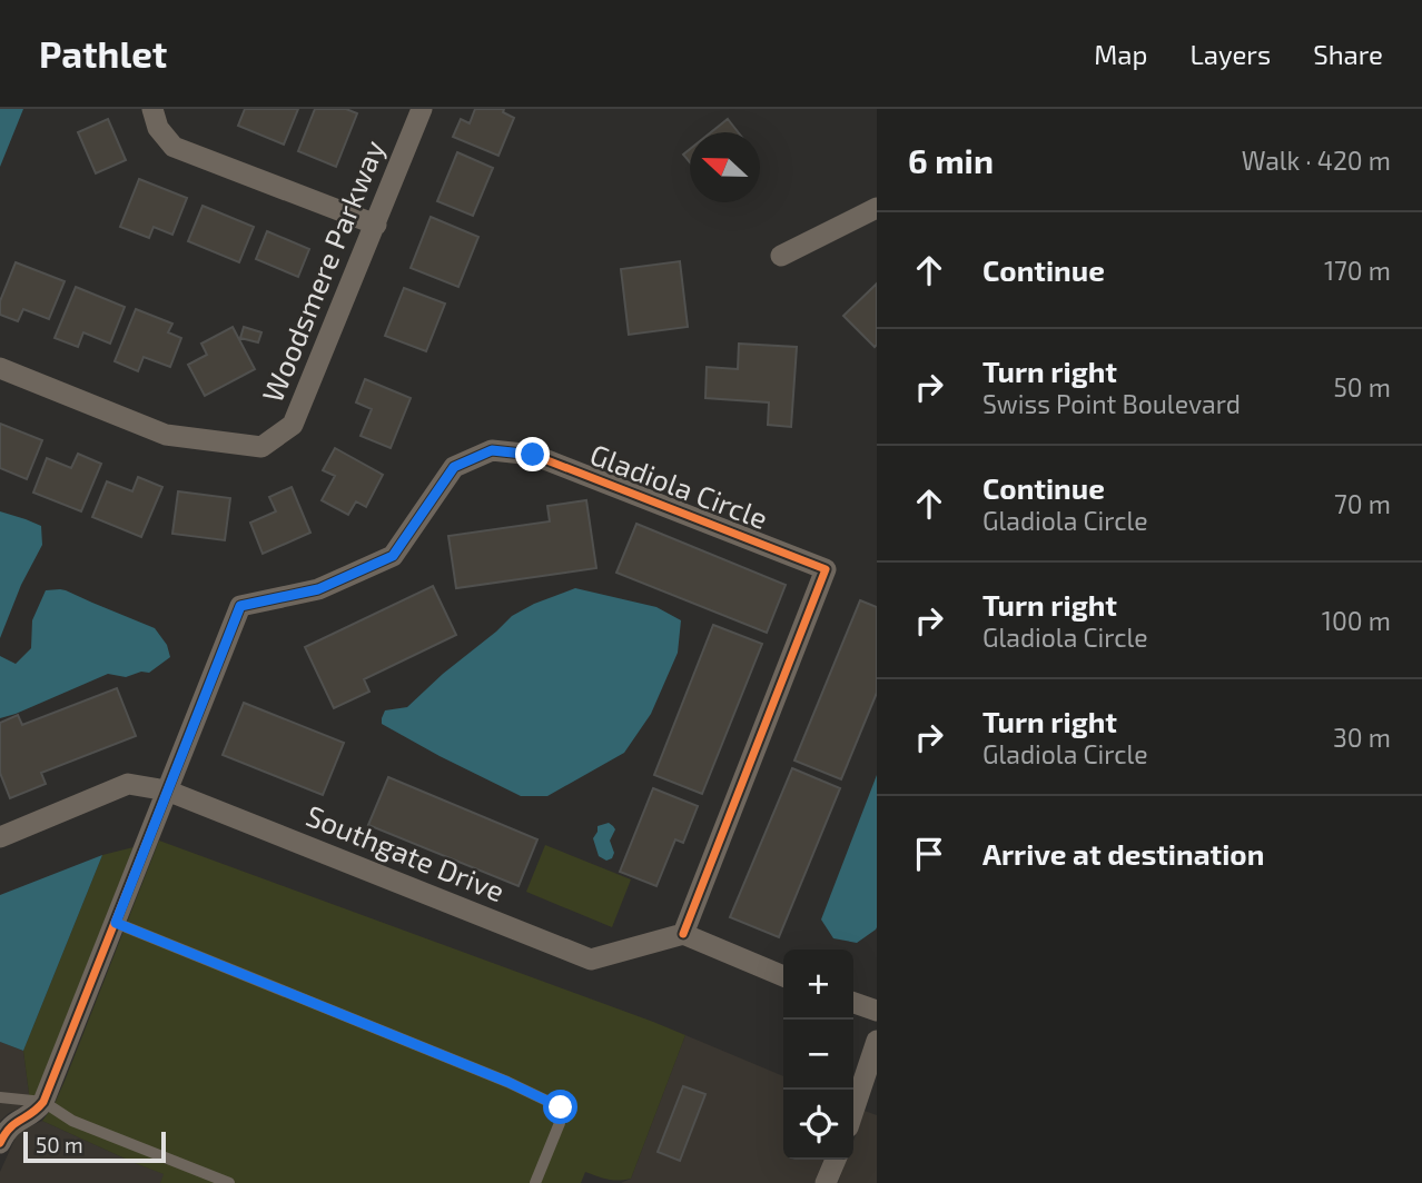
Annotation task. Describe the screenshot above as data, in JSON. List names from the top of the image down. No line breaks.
{"streets":{"street":["Woodsmere Parkway","Gladiola Circle","Southgate Drive"]},"crossings":[["Gladiola Circle","Southgate Drive"]],"scale_bar":"50 m","north":"left","page":{"header":"Pathlet","nav":["Map","Layers","Share"],"heading":["6 min","Walk · 420 m"],"list":[["Continue","170 m"],["Turn right","Swiss Point Boulevard","50 m"],["Continue","Gladiola Circle","70 m"],["Turn right","Gladiola Circle","100 m"],["Turn right","Gladiola Circle","30 m"],"Arrive at destination"],"map_buttons":["+","−"],"scale":"50 m"}}
